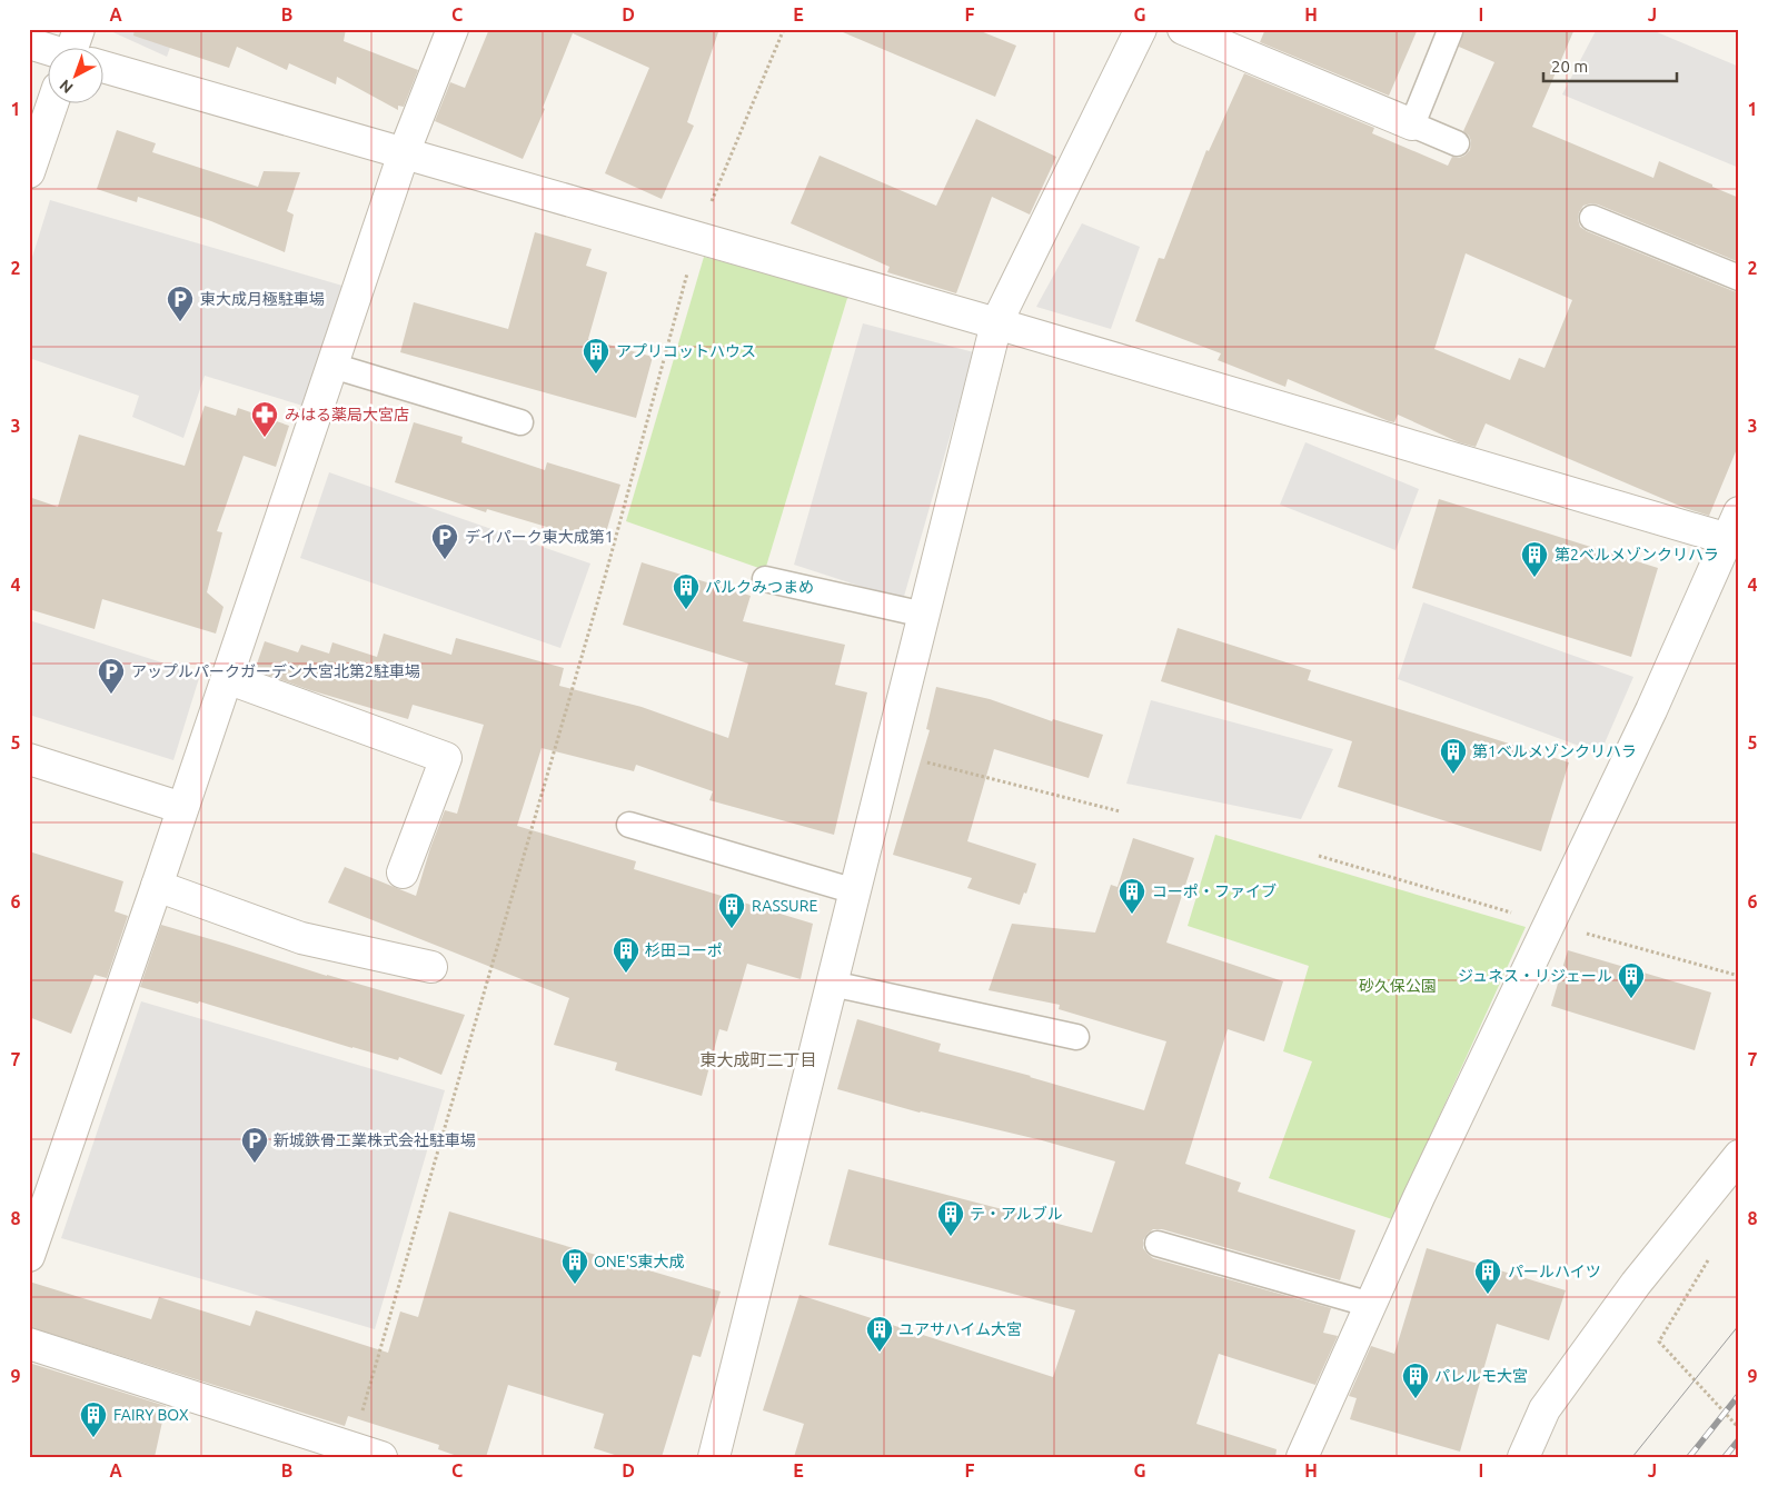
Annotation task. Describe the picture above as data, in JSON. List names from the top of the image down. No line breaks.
{"districts":["東大成町二丁目"],"parks":["砂久保公園"],"places":{"parking":["東大成月極駐車場","デイパーク東大成第1","アップルパークガーデン大宮北第2駐車場","新城鉄骨工業株式会社駐車場"],"building":["アプリコットハウス","第2ベルメゾンクリハラ","パルクみつまめ","第1ベルメゾンクリハラ","コーポ・ファイブ","RASSURE","杉田コーポ","ジュネス・リジェール","テ・アルブル","ONE'S東大成","パールハイツ","ユアサハイム大宮","パレルモ大宮","FAIRY BOX"],"pharmacy":["みはる薬局大宮店"]},"scale_bar":"20 m","north":"bottom left","grid":{"columns":["A","B","C","D","E","F","G","H","I","J"],"rows":["1","2","3","4","5","6","7","8","9"]}}
